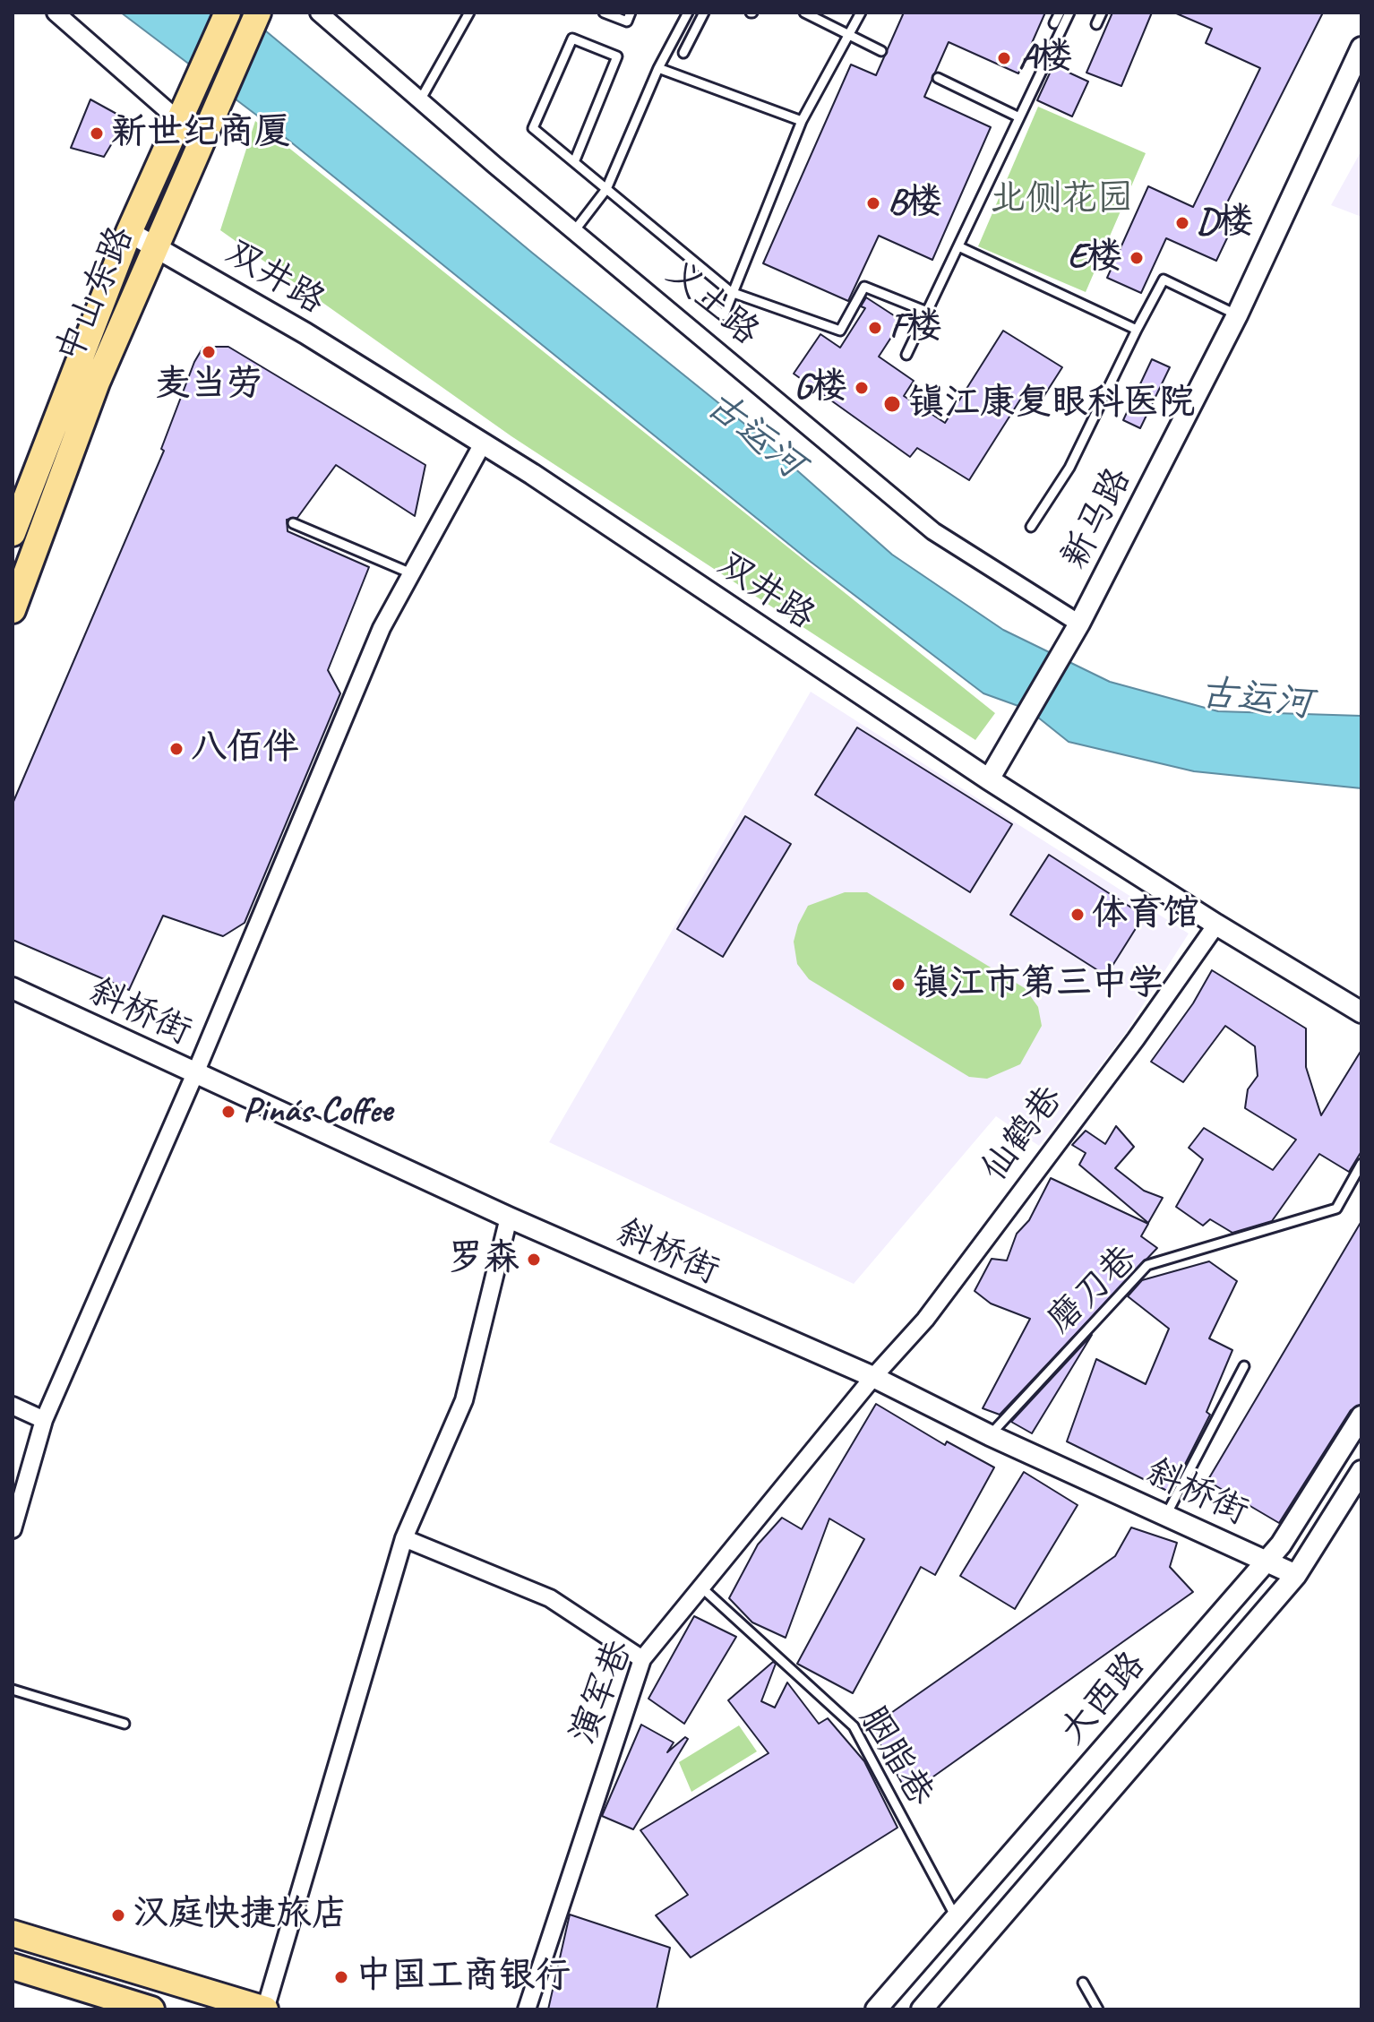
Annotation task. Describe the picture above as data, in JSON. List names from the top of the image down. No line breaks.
{"streets":{"main road":["中山东路"],"street":["双井路","义土路","新马路","斜桥街","仙鹤巷","演军巷","大西路"],"lane":["磨刀巷","胭脂巷"]},"crossings":[["双井路","中山东路"],["双井路","新马路"],["双井路","仙鹤巷"],["义土路","新马路"],["斜桥街","仙鹤巷"],["斜桥街","磨刀巷"],["斜桥街","演军巷"],["斜桥街","大西路"],["仙鹤巷","演军巷"],["演军巷","胭脂巷"],["大西路","胭脂巷"]],"water":["古运河"],"parks":["北侧花园"],"places":["A楼","新世纪商厦","B楼","D楼","E楼","F楼","麦当劳","G楼","镇江康复眼科医院","八佰伴","体育馆","镇江市第三中学","Pinás Coffee","罗森","汉庭快捷旅店","中国工商银行"]}
